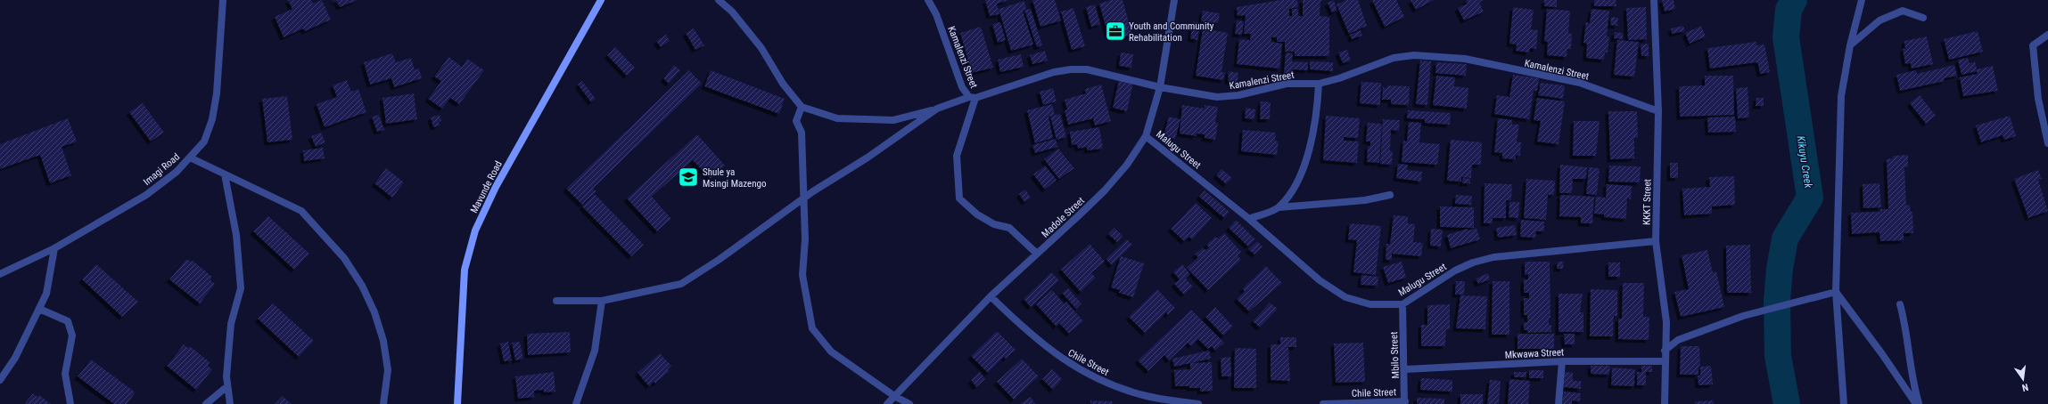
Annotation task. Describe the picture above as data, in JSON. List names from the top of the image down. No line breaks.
{"streets":{"street":["Kamalenzi Street","Malugu Street","Imagi Road","Mavunde Road","KKKT Street","Madole Street","Mkwawa Street","Mbilo Street","Chile Street"]},"crossings":[["Kamalenzi Street","KKKT Street"],["Kamalenzi Street","Madole Street"],["Malugu Street","KKKT Street"],["Malugu Street","Madole Street"],["Malugu Street","Mbilo Street"],["KKKT Street","Mkwawa Street"],["Madole Street","Chile Street"],["Mkwawa Street","Mbilo Street"],["Mbilo Street","Chile Street"]],"water":["Kikuyu Creek"],"places":{"office":["Youth and Community Rehabilitation"],"school or university":["Shule ya Msingi Mazengo"]},"north":"bottom"}
